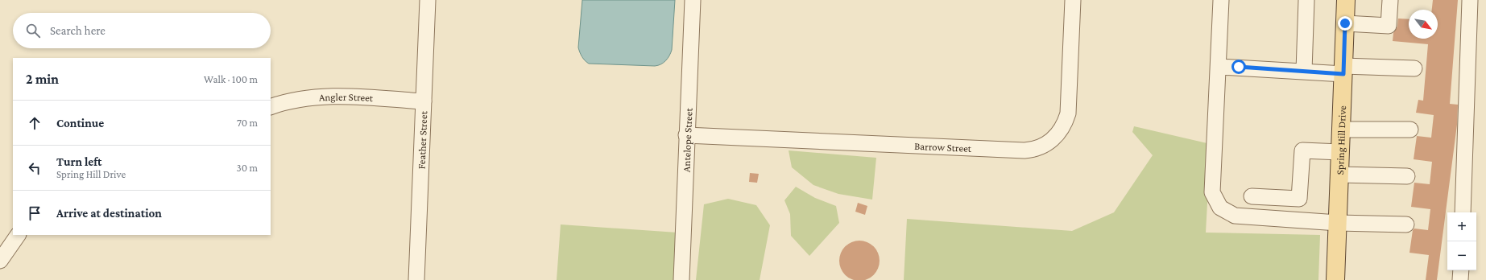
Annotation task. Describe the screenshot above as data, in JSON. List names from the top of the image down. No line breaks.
{"streets":{"main road":["Spring Hill Drive"],"street":["Angler Street","Feather Street","Antelope Street","Barrow Street"]},"crossings":[["Angler Street","Feather Street"],["Antelope Street","Barrow Street"]],"north":"bottom right","page":{"search":"Search here","heading":["2 min","Walk · 100 m"],"list":[["Continue","70 m"],["Turn left","Spring Hill Drive","30 m"],"Arrive at destination"],"map_buttons":["+","−"]}}
